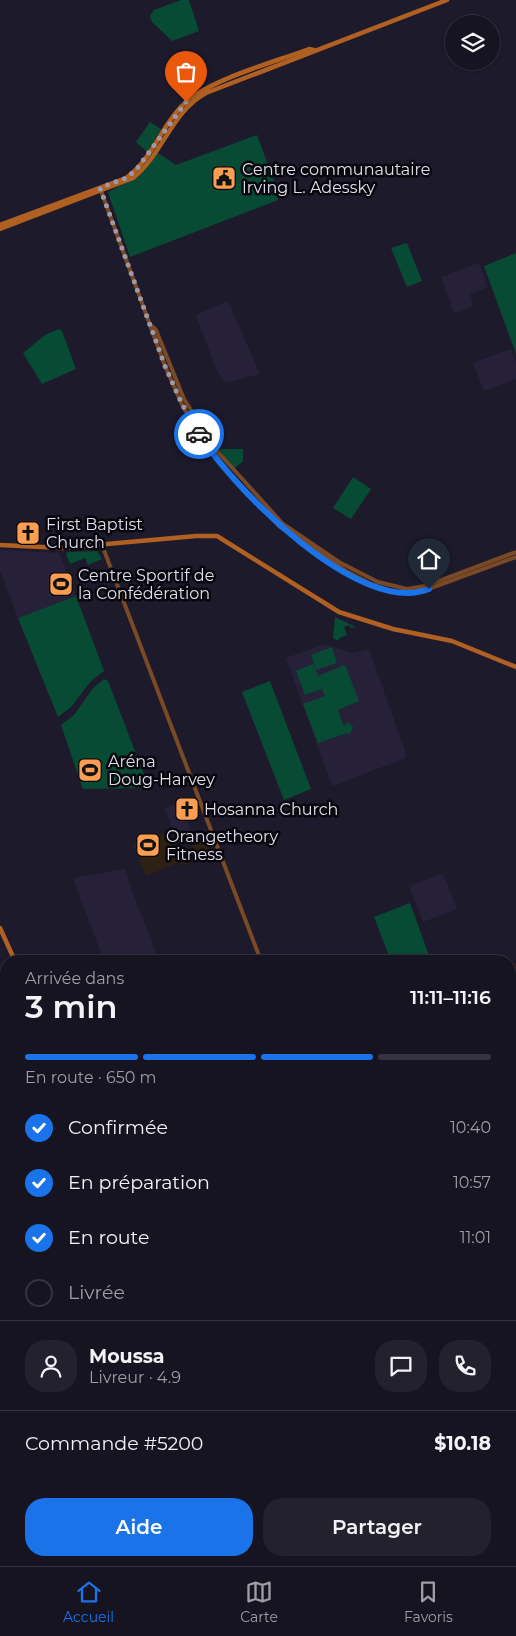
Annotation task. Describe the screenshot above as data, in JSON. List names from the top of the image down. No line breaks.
{"places":{"public building":["Centre communautaire Irving L. Adessky"],"church":["First Baptist Church","Hosanna Church"],"sports":["Centre Sportif de la Confédération","Aréna Doug-Harvey","Orangetheory Fitness"]},"page":{"heading":["3 min","Arrivée dans","11:11–11:16"],"panel":["Moussa","Livreur · 4.9","Commande #5200","$10.18"],"bar":"En route · 650 m","list":[["Confirmée","10:40"],["En préparation","10:57"],["En route","11:01"],"Livrée"],"buttons":["Aide","Partager"],"tabs":["Accueil","Carte","Favoris"]}}
